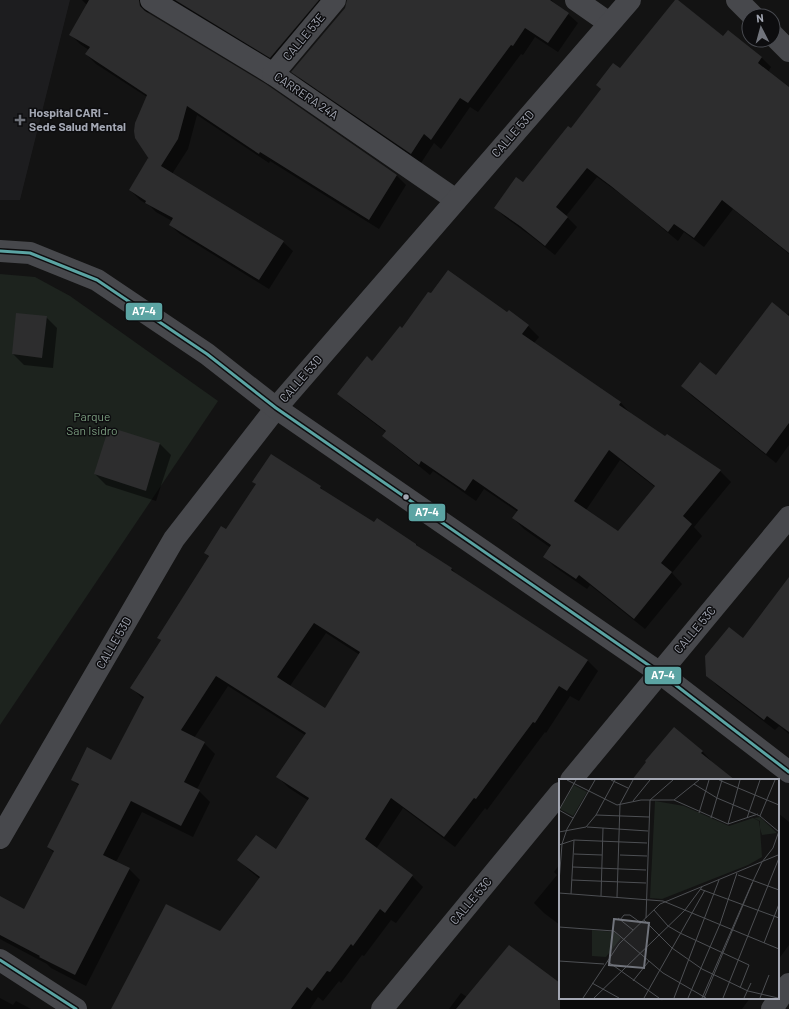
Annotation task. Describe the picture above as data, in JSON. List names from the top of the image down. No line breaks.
{"streets":{"street":["CALLE 53E","CARRERA 24A","CALLE 53D","CALLE 53C"]},"crossings":[["CALLE 53E","CARRERA 24A"],["CARRERA 24A","CALLE 53D"]],"parks":["Parque San Isidro"],"places":{"health":["Hospital CARI - Sede Salud Mental"]},"lines":["transit line A7-4"],"north":"top"}
